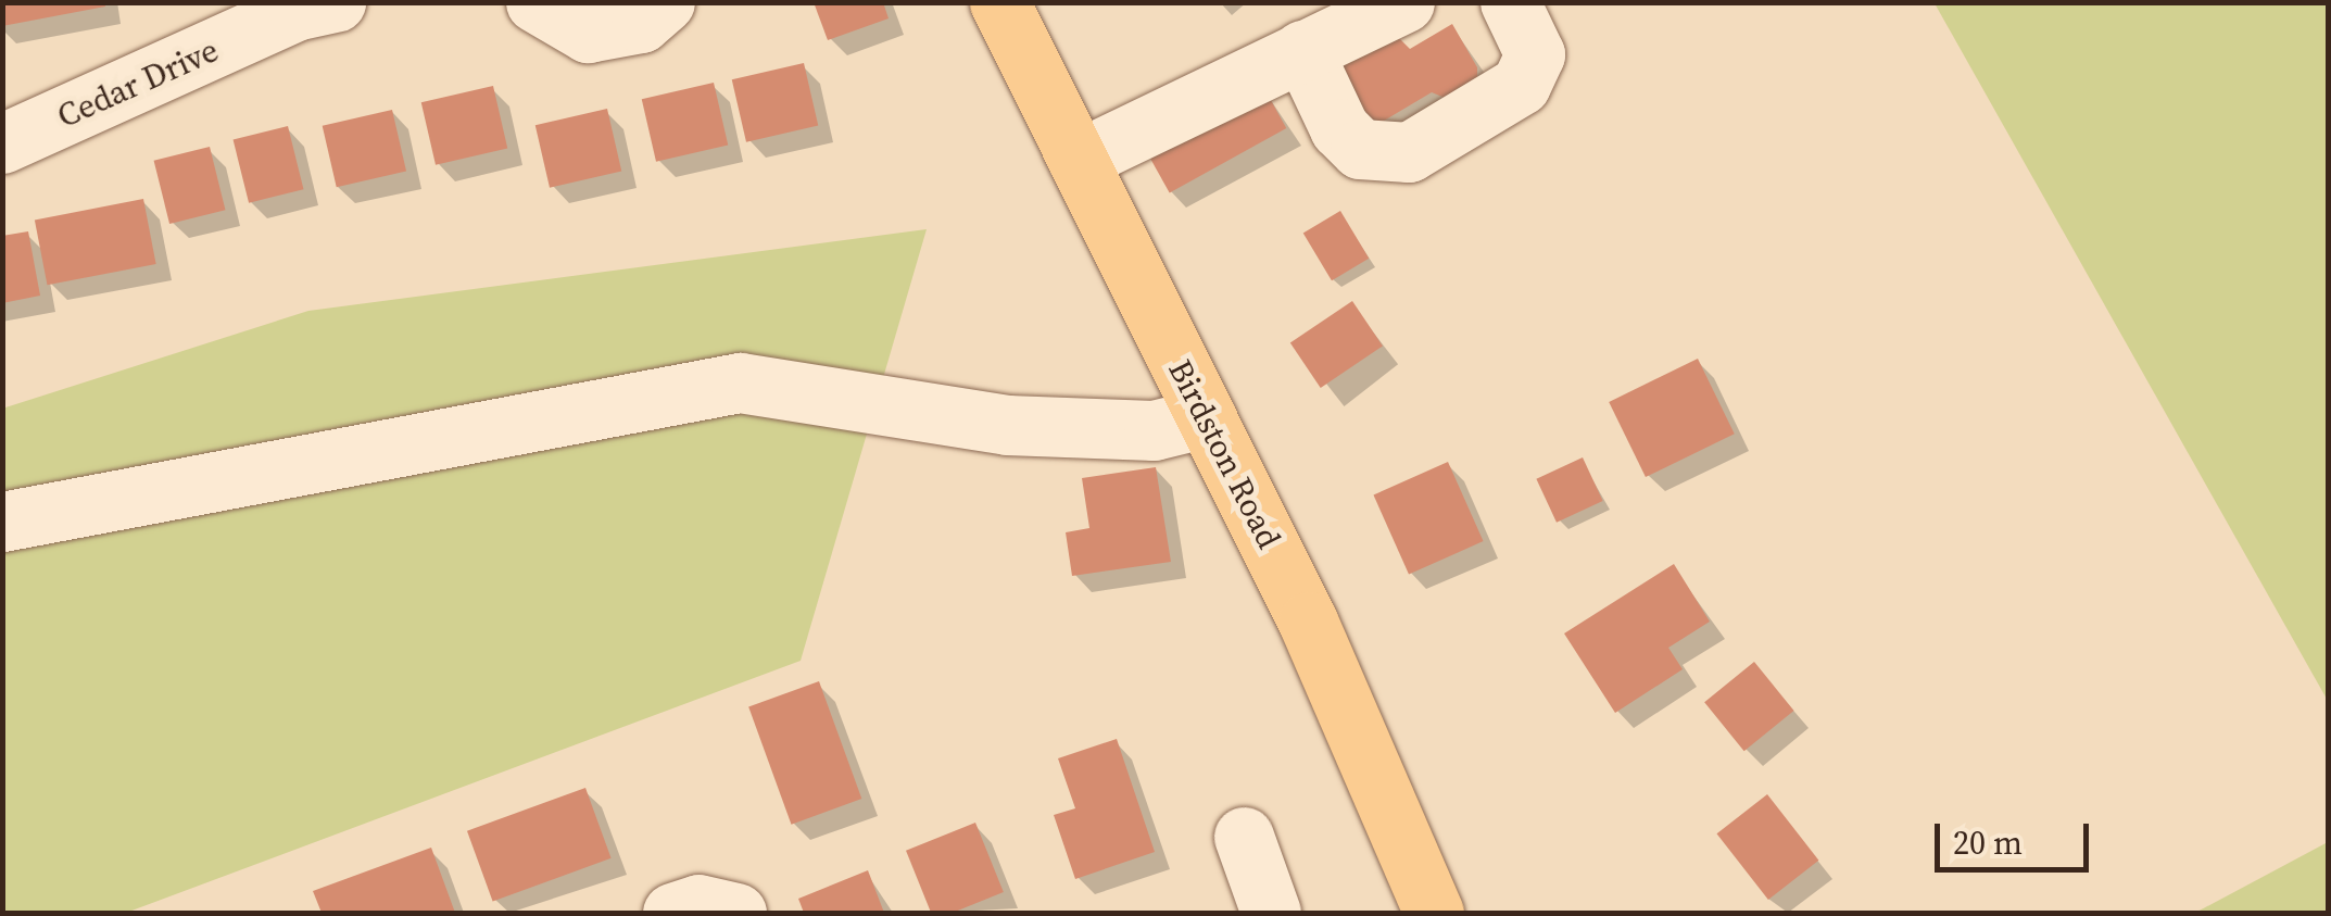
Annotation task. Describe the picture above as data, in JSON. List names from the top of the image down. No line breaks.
{"streets":{"main road":["Birdston Road"],"street":["Cedar Drive"]},"scale_bar":"20 m"}
